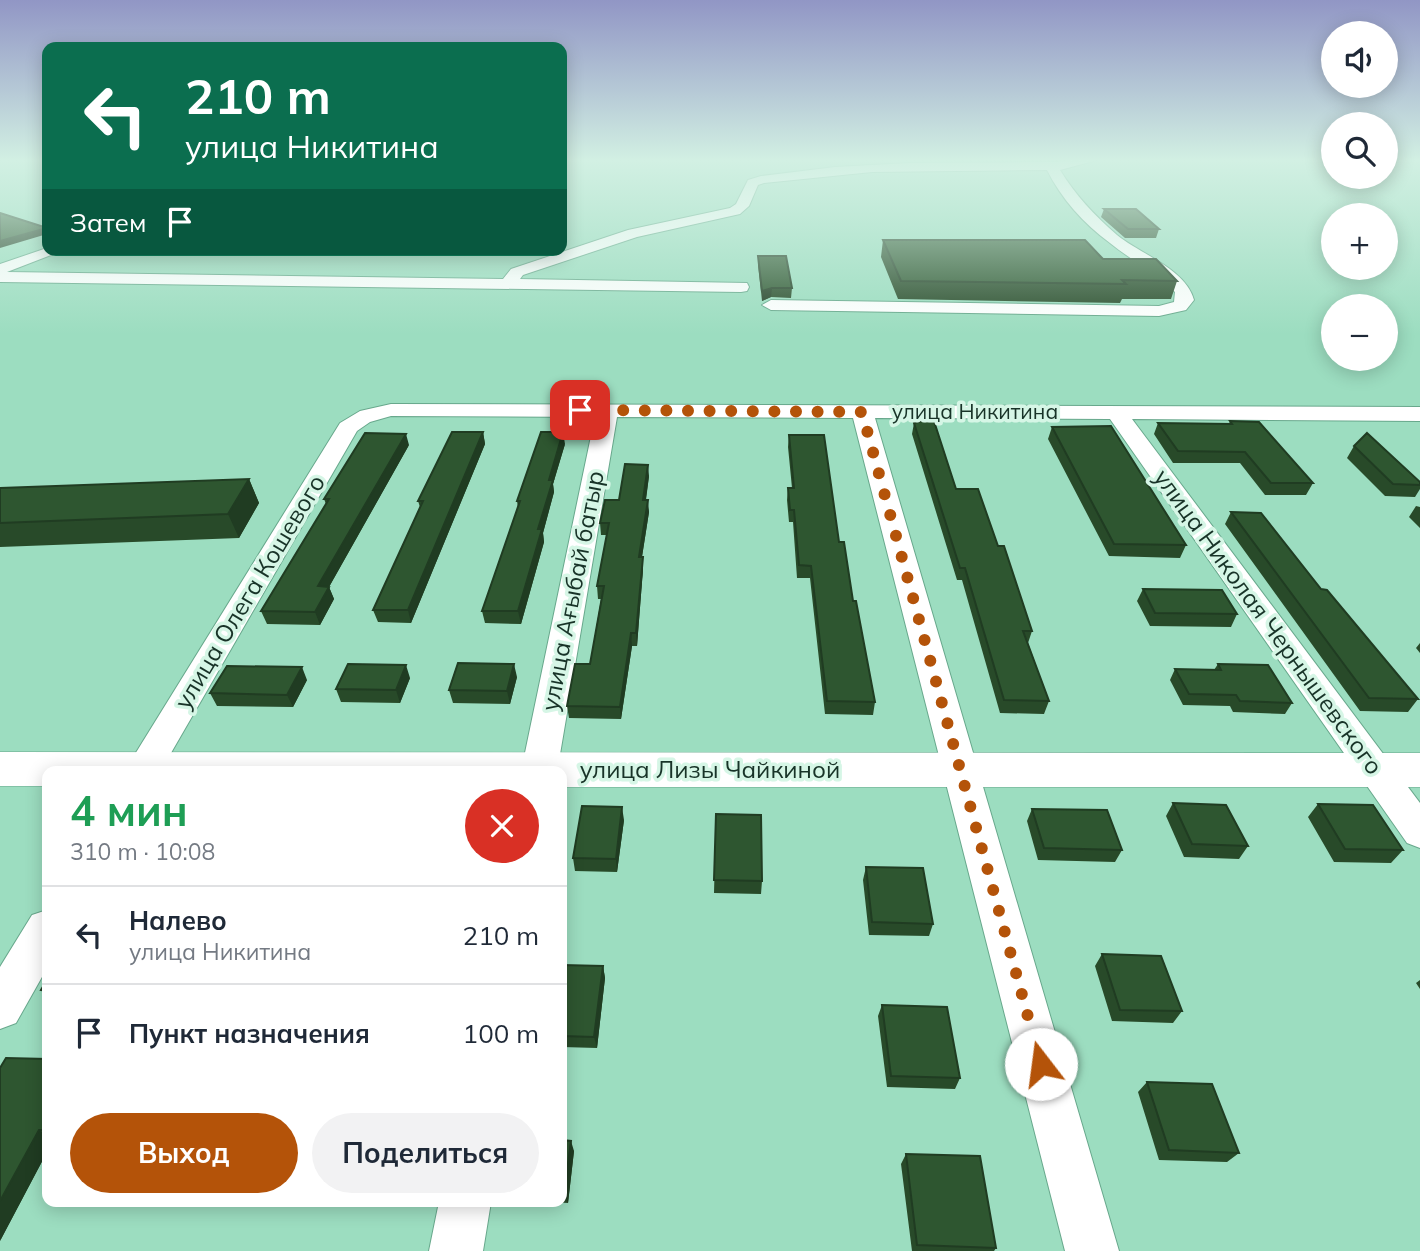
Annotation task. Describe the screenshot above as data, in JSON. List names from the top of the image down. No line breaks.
{"streets":{"street":["улица Никитина","улица Ағыбай батыр","улица Олега Кошевого","улица Николая Чернышевского","улица Лизы Чайкиной"]},"crossings":[["улица Никитина","улица Ағыбай батыр"],["улица Никитина","улица Олега Кошевого"],["улица Никитина","улица Николая Чернышевского"],["улица Николая Чернышевского","улица Лизы Чайкиной"]],"page":{"map_buttons":["+","−"],"turn":["210 m","улица Никитина"],"then":"Затем","heading":["4 мин","310 m · 10:08"],"list":[{"name":"Налево","note":"улица Никитина","value":"210 m"},{"name":"Пункт назначения","value":"100 m"}],"buttons":["Выход","Поделиться"]}}
